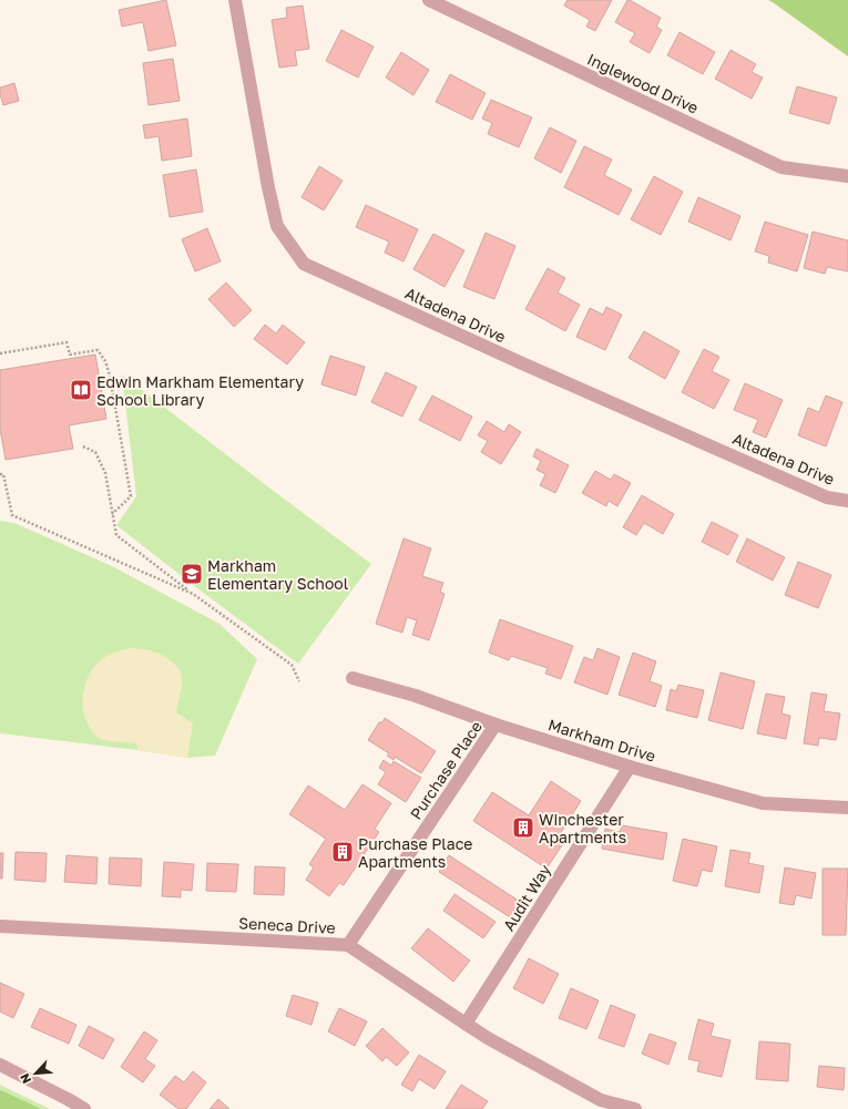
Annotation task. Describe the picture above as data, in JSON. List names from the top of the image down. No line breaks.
{"streets":{"street":["Inglewood Drive","Altadena Drive","Markham Drive","Purchase Place","Audit Way","Seneca Drive"]},"crossings":[["Markham Drive","Purchase Place"],["Markham Drive","Audit Way"],["Purchase Place","Seneca Drive"],["Audit Way","Seneca Drive"]],"places":{"library":["Edwin Markham Elementary School Library"],"school or university":["Markham Elementary School"],"building":["Winchester Apartments","Purchase Place Apartments"]},"north":"bottom left"}
